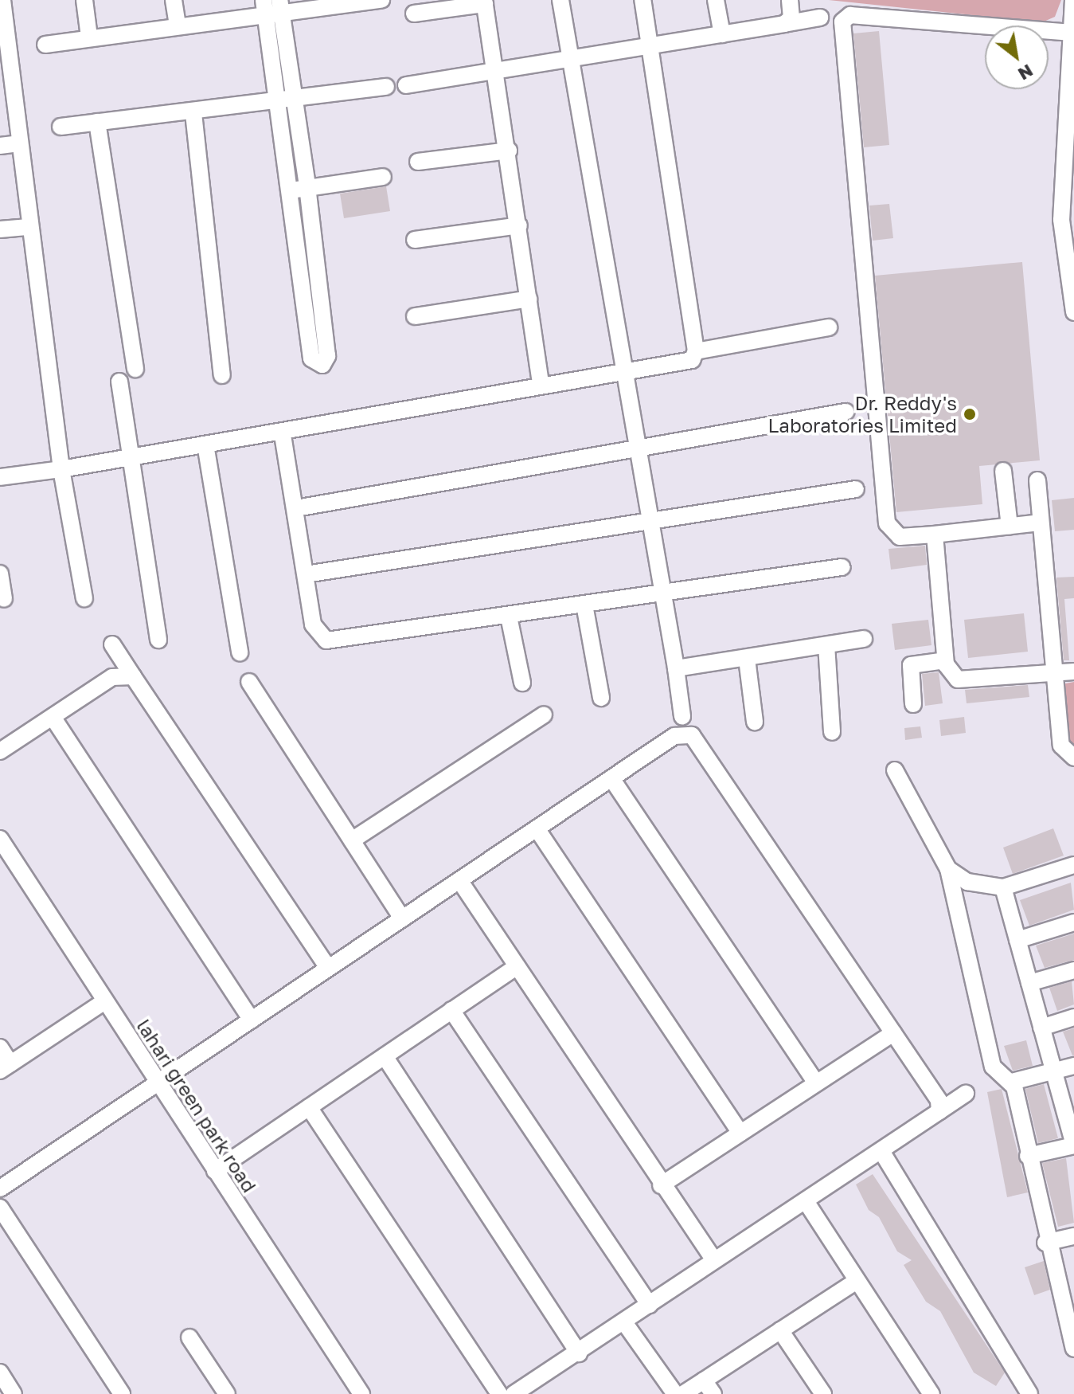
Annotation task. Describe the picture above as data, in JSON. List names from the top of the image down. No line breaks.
{"streets":{"street":["lahari green park road"]},"places":["Dr. Reddy's Laboratories Limited"],"north":"bottom right"}
